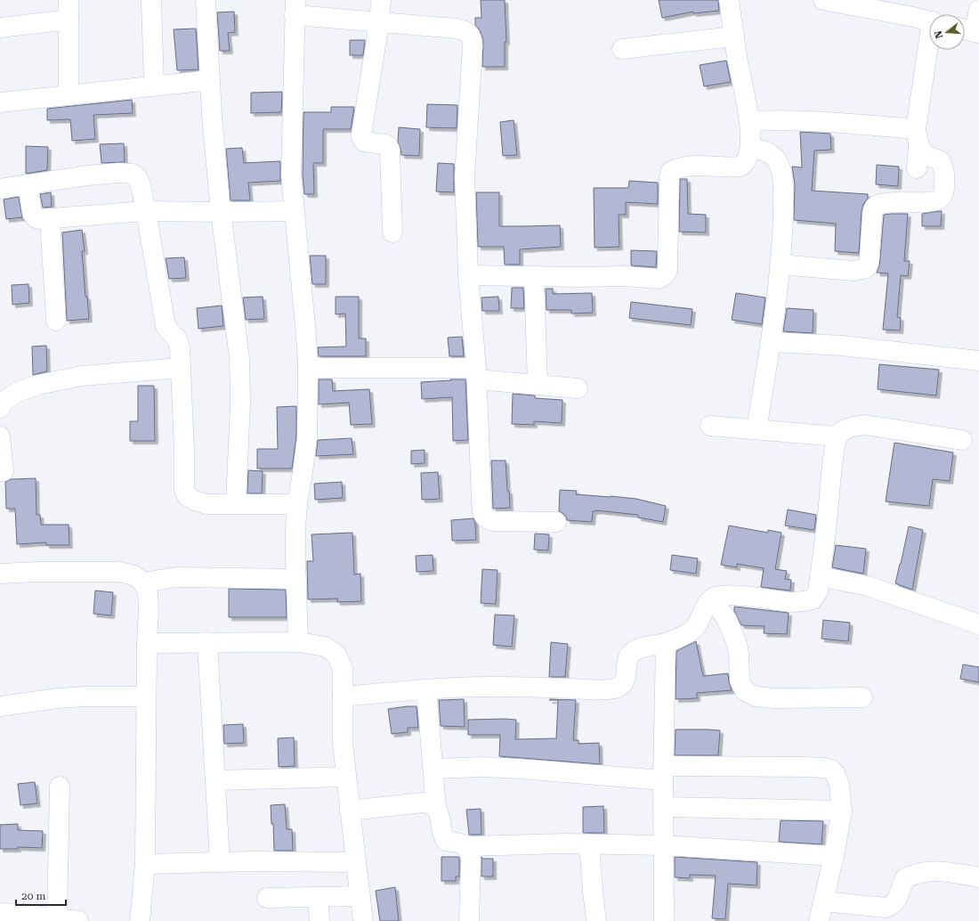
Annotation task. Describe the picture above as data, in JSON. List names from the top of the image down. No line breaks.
{"scale_bar":"20 m","north":"left"}
